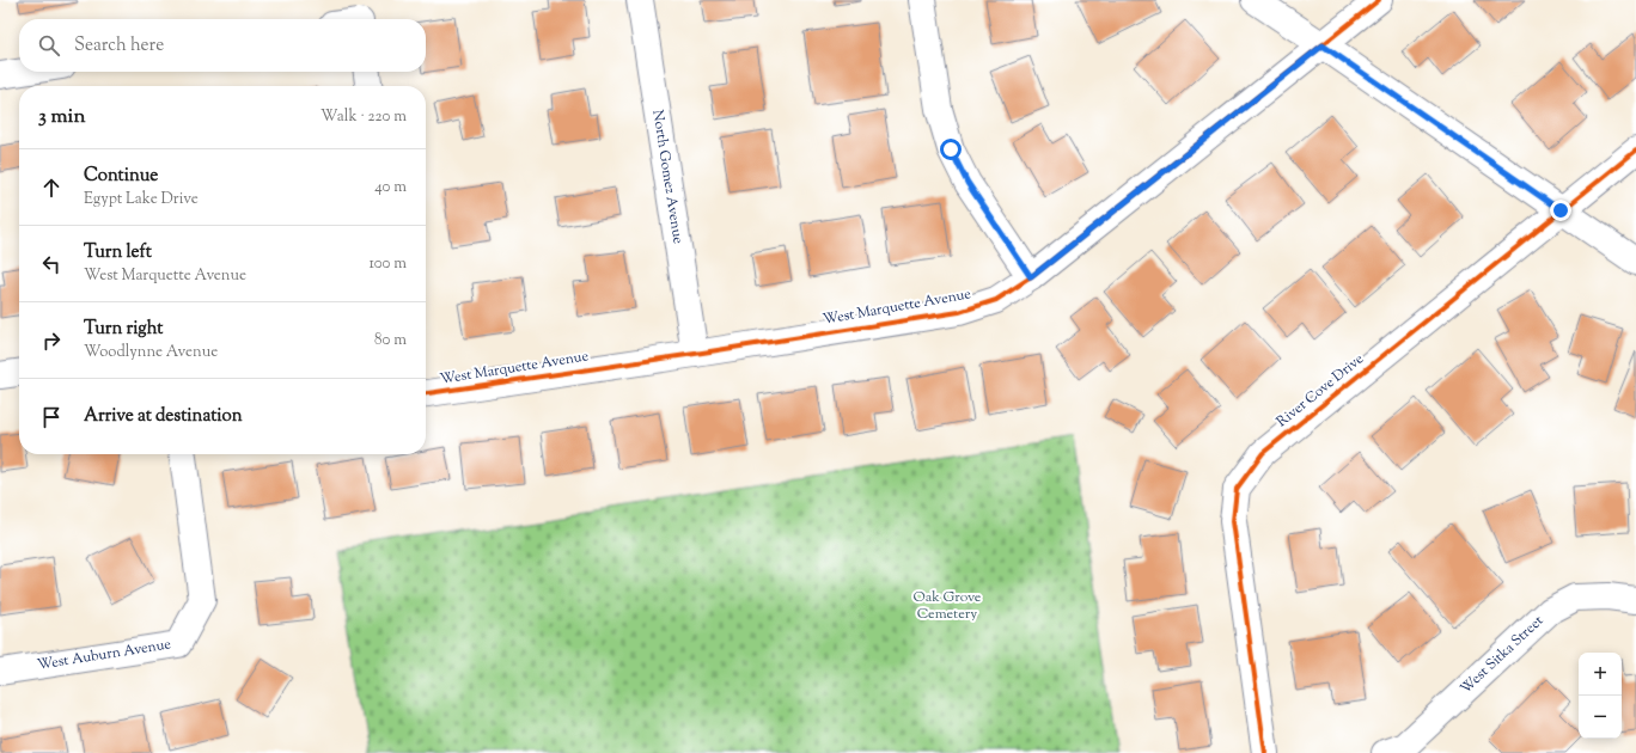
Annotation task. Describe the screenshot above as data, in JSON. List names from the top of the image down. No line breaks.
{"streets":{"street":["North Gomez Avenue","West Marquette Avenue","River Cove Drive","West Auburn Avenue","West Sitka Street"]},"crossings":[["North Gomez Avenue","West Marquette Avenue"]],"parks":["Oak Grove Cemetery"],"page":{"search":"Search here","heading":["3 min","Walk · 220 m"],"list":[["Continue","Egypt Lake Drive","40 m"],["Turn left","West Marquette Avenue","100 m"],["Turn right","Woodlynne Avenue","80 m"],"Arrive at destination"],"map_buttons":["+","−"]}}
